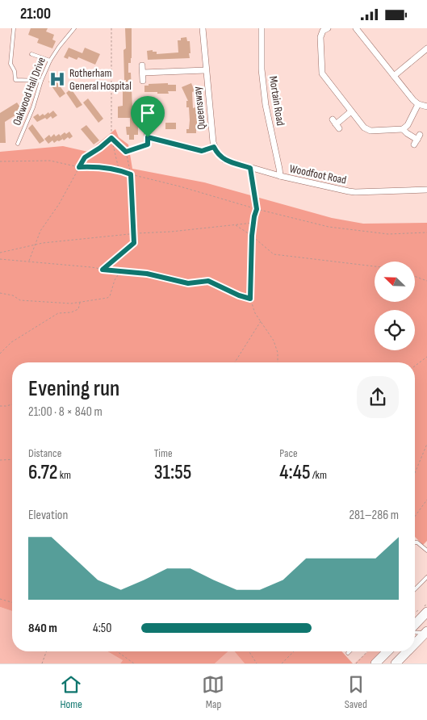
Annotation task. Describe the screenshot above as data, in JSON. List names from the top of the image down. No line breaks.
{"streets":{"street":["Mortain Road","Queensway","Woodfoot Road"],"lane":["Oakwood Hall Drive"]},"crossings":[["Mortain Road","Woodfoot Road"],["Queensway","Woodfoot Road"]],"places":{"hospital":["Rotherham General Hospital"]},"north":"top left","page":{"status":"21:00","heading":["Evening run","21:00 · 8 × 840 m"],"stats":[["Distance","6.72 km"],["Time","31:55"],["Pace","4:45 /km"]],"chart":["Elevation","281–286 m"],"list":[{"name":"840 m","note":"4:50"}],"tabs":["Home","Map","Saved"]}}
